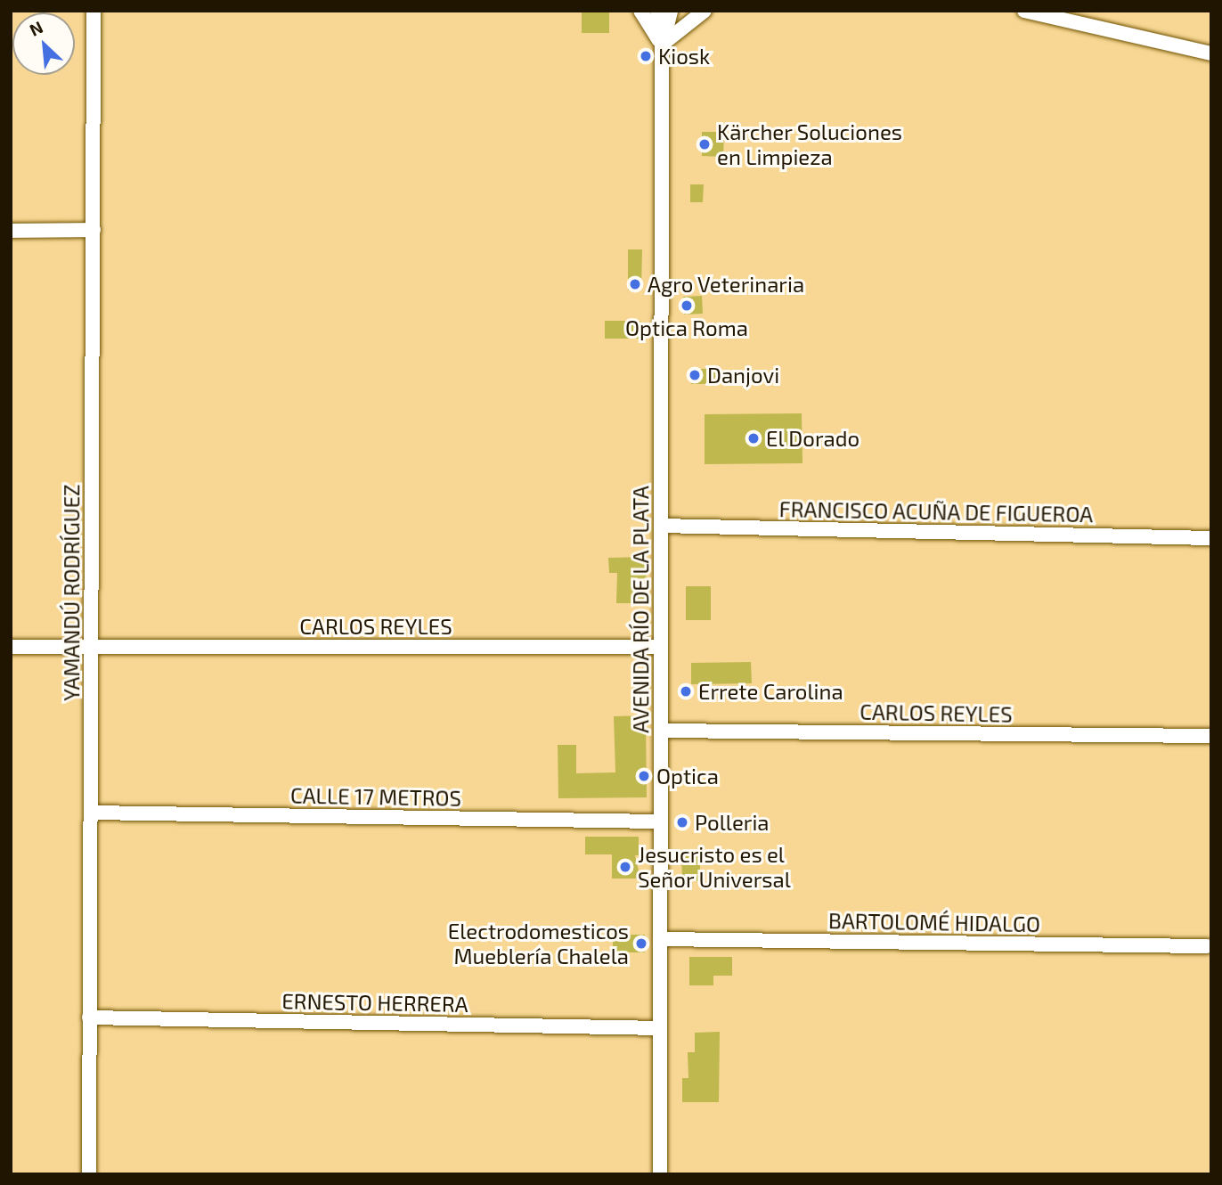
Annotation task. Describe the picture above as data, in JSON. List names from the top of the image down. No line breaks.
{"streets":{"street":["FRANCISCO ACUÑA DE FIGUEROA","YAMANDÚ RODRÍGUEZ","AVENIDA RÍO DE LA PLATA","CARLOS REYLES","CALLE 17 METROS","BARTOLOMÉ HIDALGO","ERNESTO HERRERA"]},"crossings":[["FRANCISCO ACUÑA DE FIGUEROA","AVENIDA RÍO DE LA PLATA"],["YAMANDÚ RODRÍGUEZ","CARLOS REYLES"],["YAMANDÚ RODRÍGUEZ","CALLE 17 METROS"],["YAMANDÚ RODRÍGUEZ","ERNESTO HERRERA"],["AVENIDA RÍO DE LA PLATA","CARLOS REYLES"],["AVENIDA RÍO DE LA PLATA","CALLE 17 METROS"],["AVENIDA RÍO DE LA PLATA","BARTOLOMÉ HIDALGO"],["AVENIDA RÍO DE LA PLATA","ERNESTO HERRERA"]],"places":["Kiosk","Kärcher Soluciones en Limpieza","Agro Veterinaria","Optica Roma","Danjovi","El Dorado","Errete Carolina","Optica","Polleria","Jesucristo es el Señor Universal","Electrodomesticos Mueblería Chalela"],"north":"top left"}
